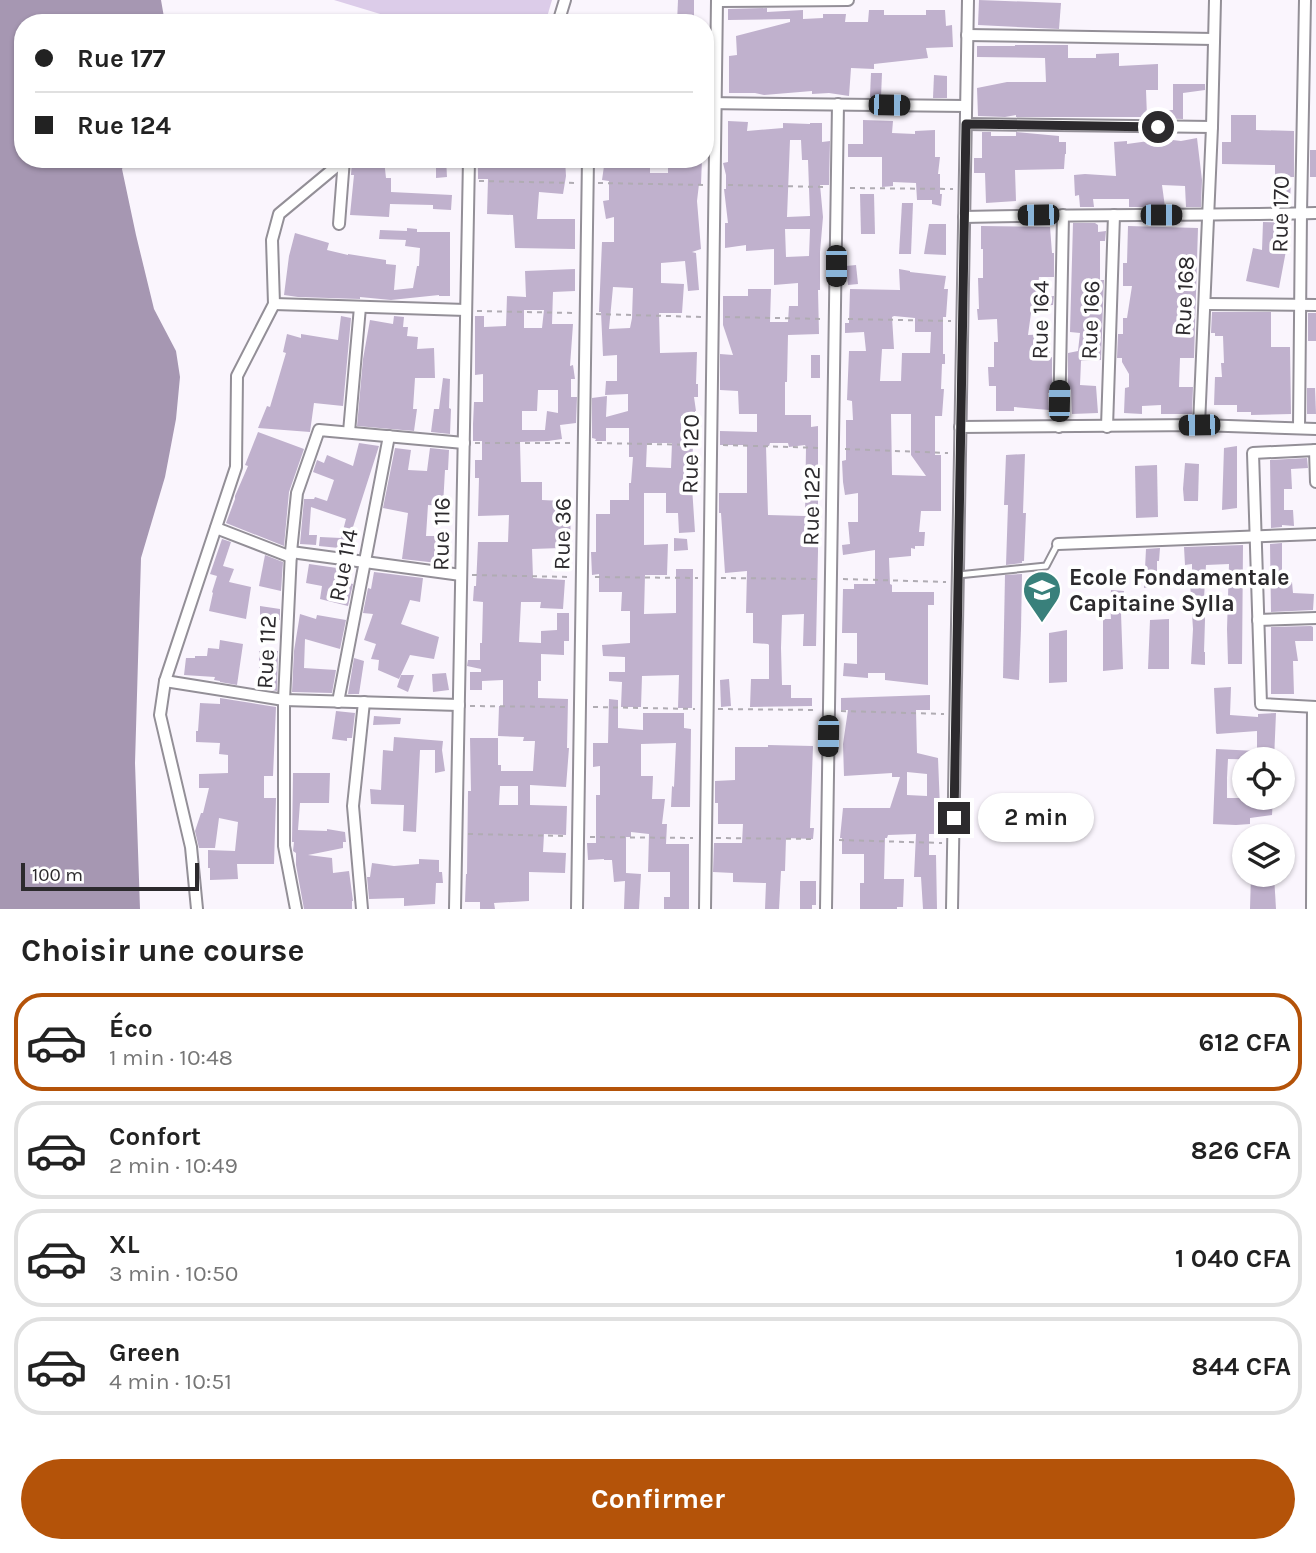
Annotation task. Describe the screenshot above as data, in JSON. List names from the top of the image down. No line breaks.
{"streets":{"street":["Rue 170","Rue 168","Rue 164","Rue 166","Rue 120","Rue 122","Rue 116","Rue 36","Rue 114","Rue 112"]},"crossings":[["Rue 116","Rue 112"],["Rue 114","Rue 112"]],"places":{"school or university":["Ecole Fondamentale Capitaine Sylla"]},"scale_bar":"100 m","page":{"banner":["Rue 177","Rue 124"],"bubble":"2 min","scale":"100 m","heading":"Choisir une course","list":[{"name":"Éco","note":"1 min · 10:48","value":"612 CFA"},{"name":"Confort","note":"2 min · 10:49","value":"826 CFA"},{"name":"XL","note":"3 min · 10:50","value":"1 040 CFA"},{"name":"Green","note":"4 min · 10:51","value":"844 CFA"}],"buttons":"Confirmer"}}
